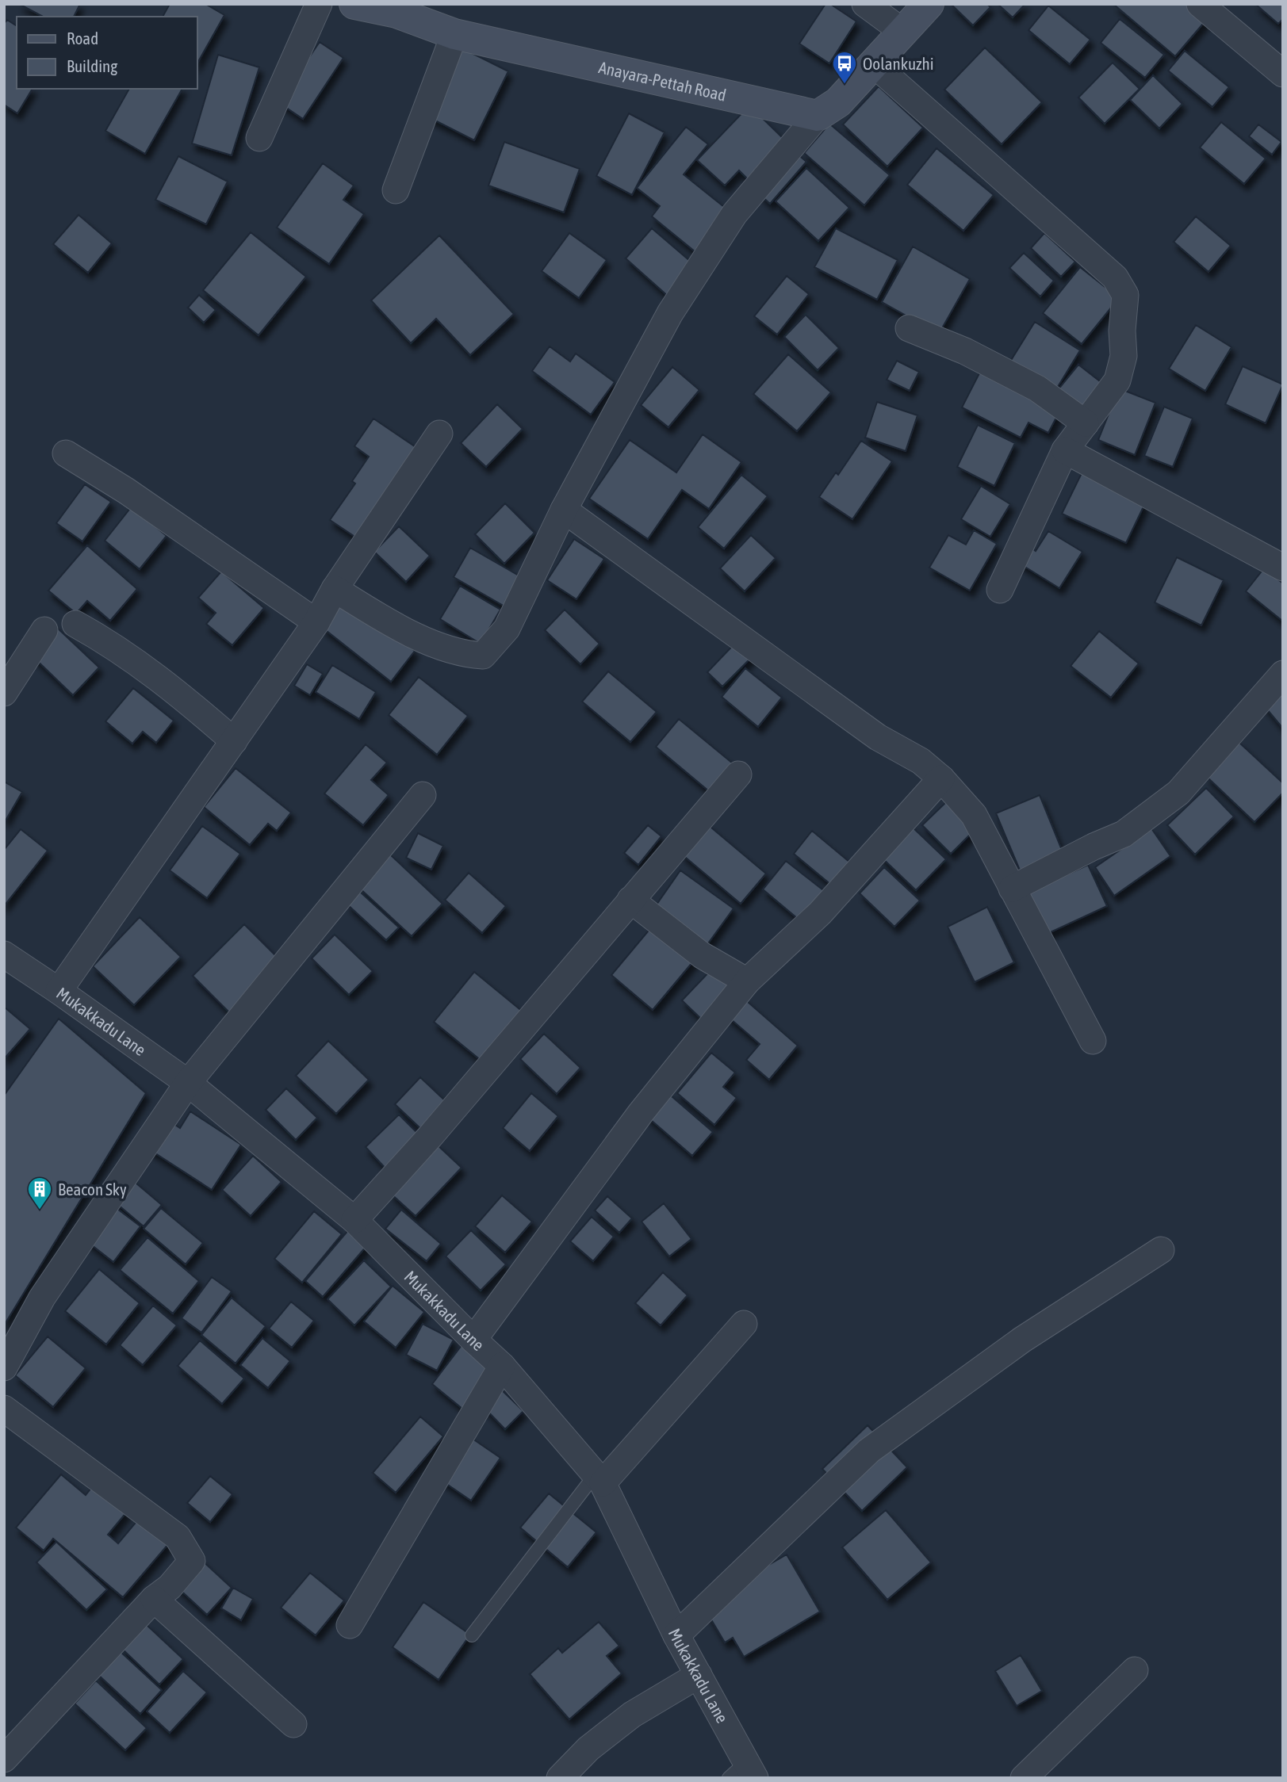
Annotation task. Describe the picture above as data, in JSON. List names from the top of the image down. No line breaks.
{"streets":{"main road":["Anayara-Pettah Road"],"street":["Mukakkadu Lane"]},"places":{"bus stop":["Oolankuzhi"],"building":["Beacon Sky"]},"legend":["Road","Building"]}
